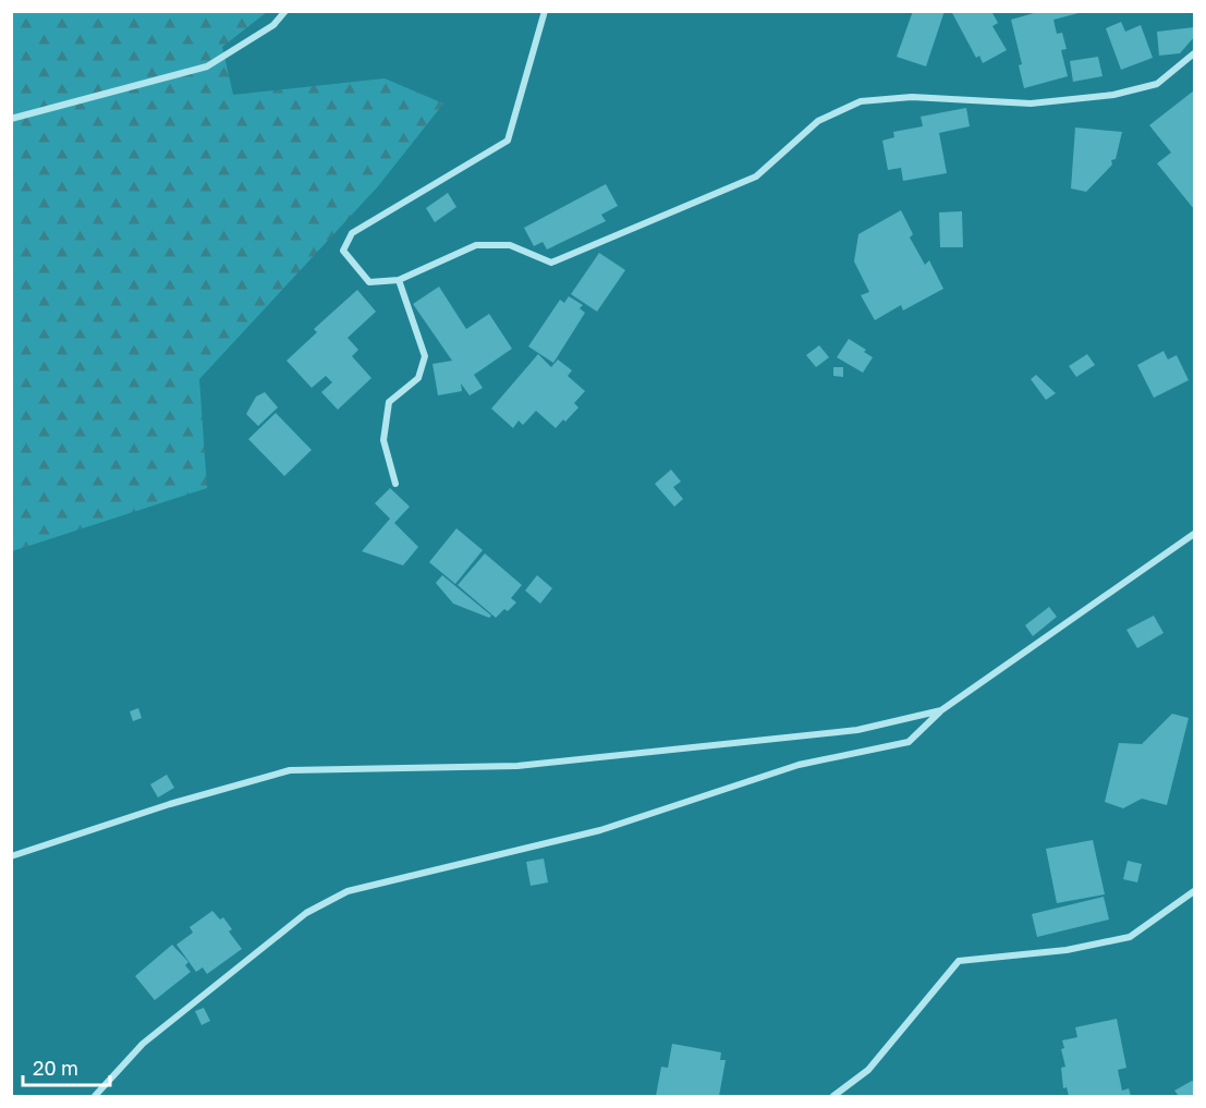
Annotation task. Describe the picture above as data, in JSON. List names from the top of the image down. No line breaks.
{"scale_bar":"20 m"}
